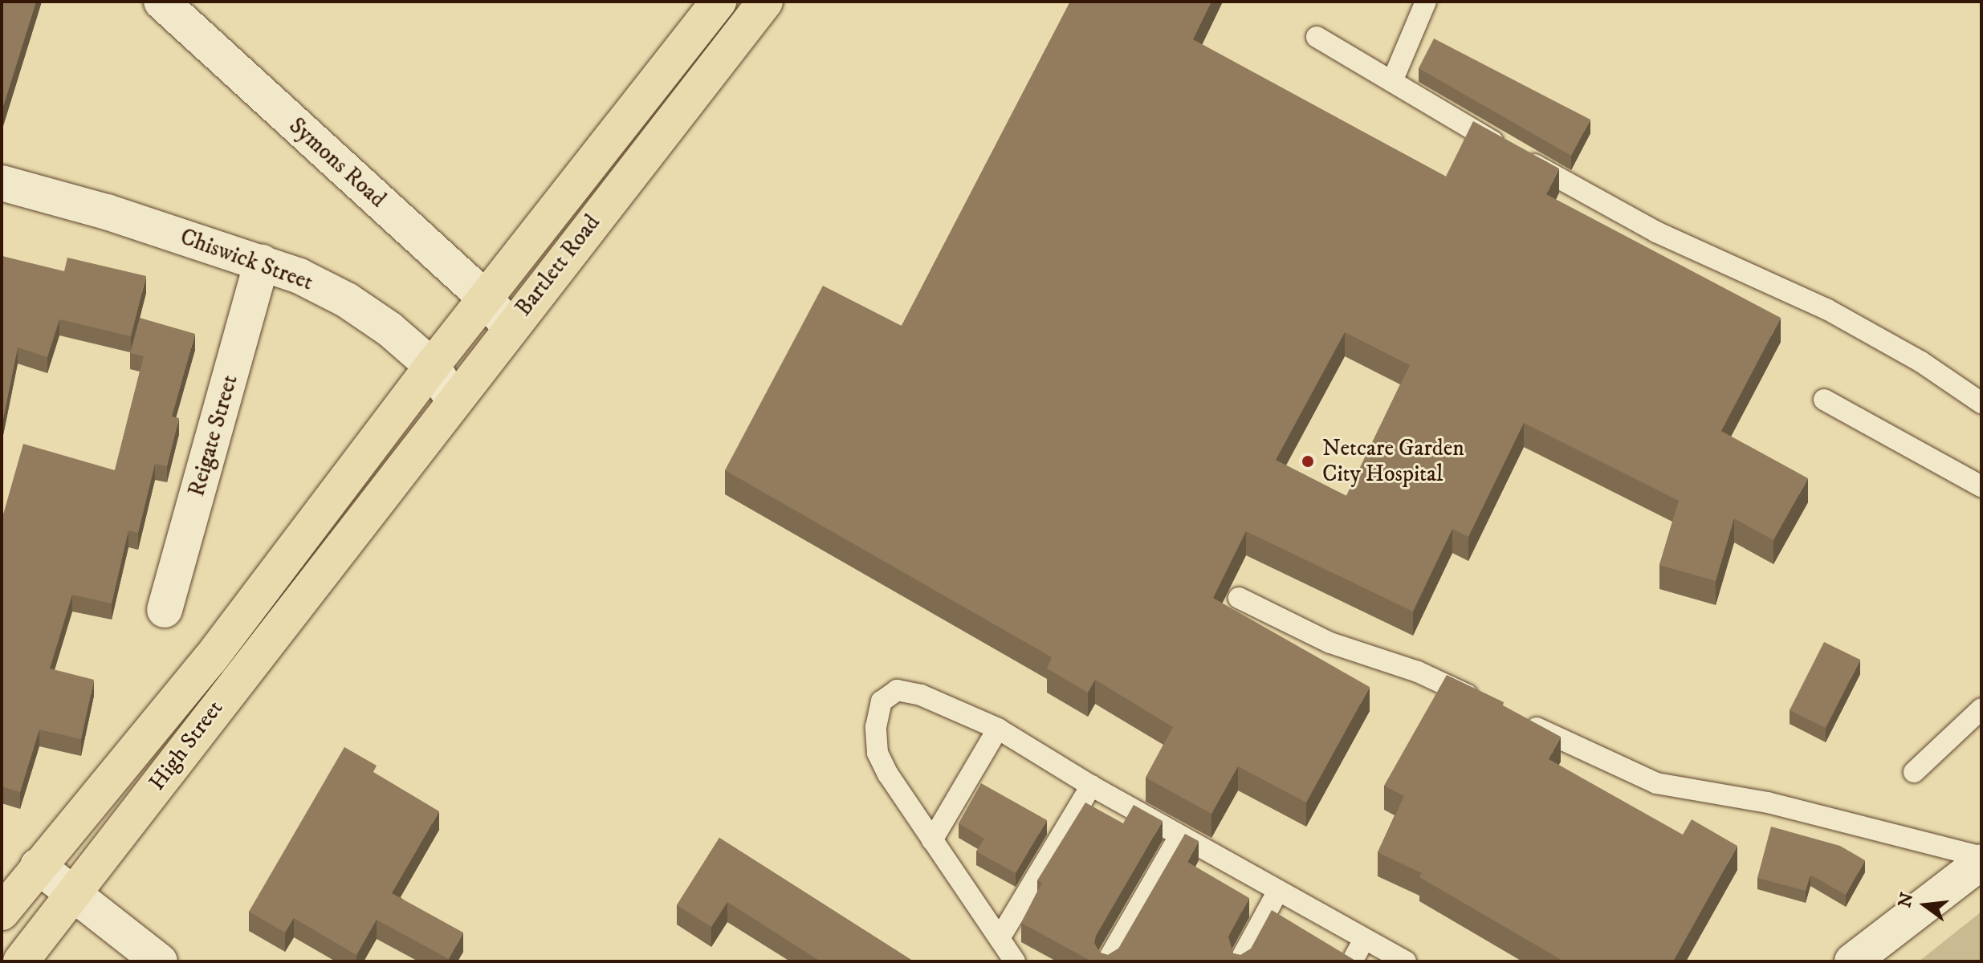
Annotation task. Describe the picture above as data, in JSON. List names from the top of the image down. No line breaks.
{"streets":{"main road":["Bartlett Road","High Street"],"street":["Symons Road","Chiswick Street","Reigate Street"]},"crossings":[["Symons Road","Bartlett Road"],["Chiswick Street","Bartlett Road"],["Chiswick Street","Reigate Street"],["Bartlett Road","High Street"]],"places":["Netcare Garden City Hospital"],"north":"left"}
